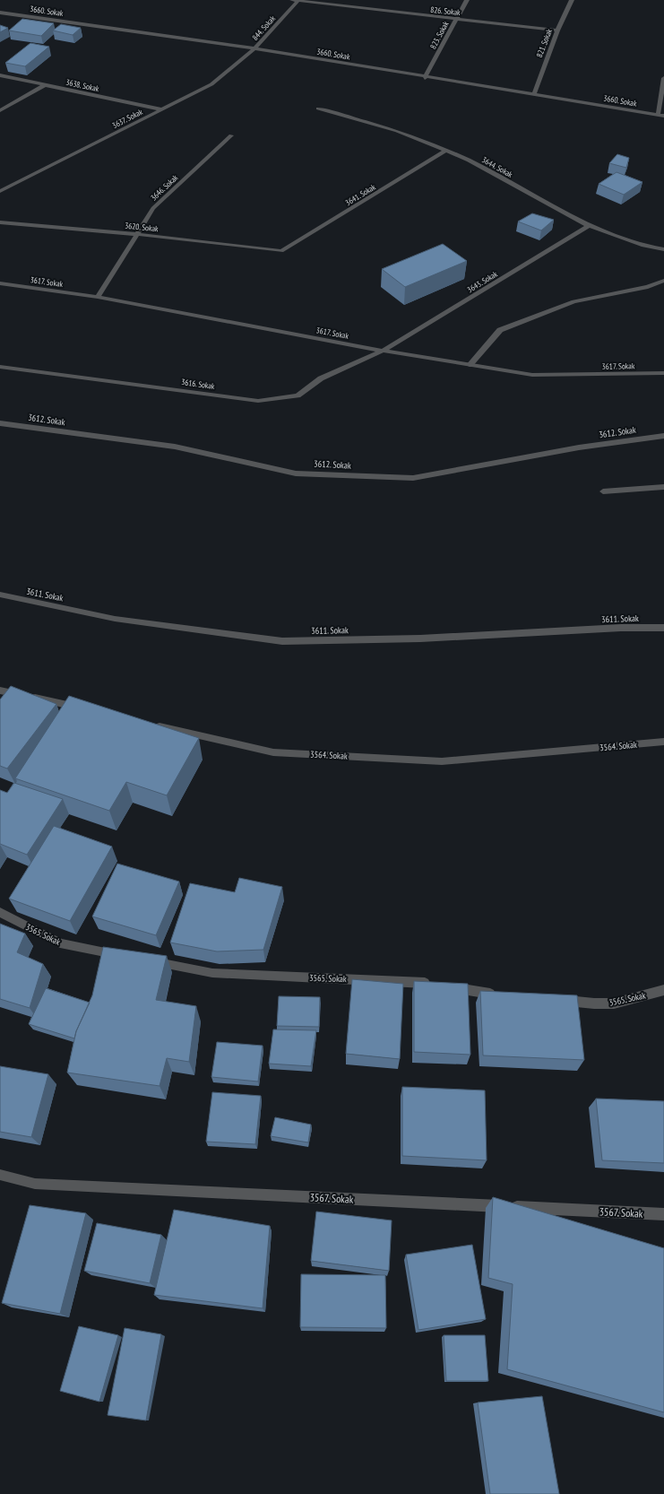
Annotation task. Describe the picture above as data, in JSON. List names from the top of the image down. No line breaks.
{"streets":{"street":["3660. Sokak","826. Sokak","844. Sokak","823. Sokak","821. Sokak","3638. Sokak","3637. Sokak","3644. Sokak","3646. Sokak","3641. Sokak","3620. Sokak","3617. Sokak","3643. Sokak","3616. Sokak","3612. Sokak","3611. Sokak","3564. Sokak","3565. Sokak","3567. Sokak"]},"crossings":[["3660. Sokak","844. Sokak"],["3660. Sokak","823. Sokak"],["3660. Sokak","821. Sokak"],["3660. Sokak","3637. Sokak"],["826. Sokak","844. Sokak"],["826. Sokak","823. Sokak"],["826. Sokak","821. Sokak"],["844. Sokak","3637. Sokak"],["3638. Sokak","3637. Sokak"],["3644. Sokak","3641. Sokak"],["3644. Sokak","3643. Sokak"],["3646. Sokak","3620. Sokak"],["3646. Sokak","3617. Sokak"],["3641. Sokak","3620. Sokak"],["3617. Sokak","3643. Sokak"],["3617. Sokak","3616. Sokak"],["3643. Sokak","3616. Sokak"]]}
